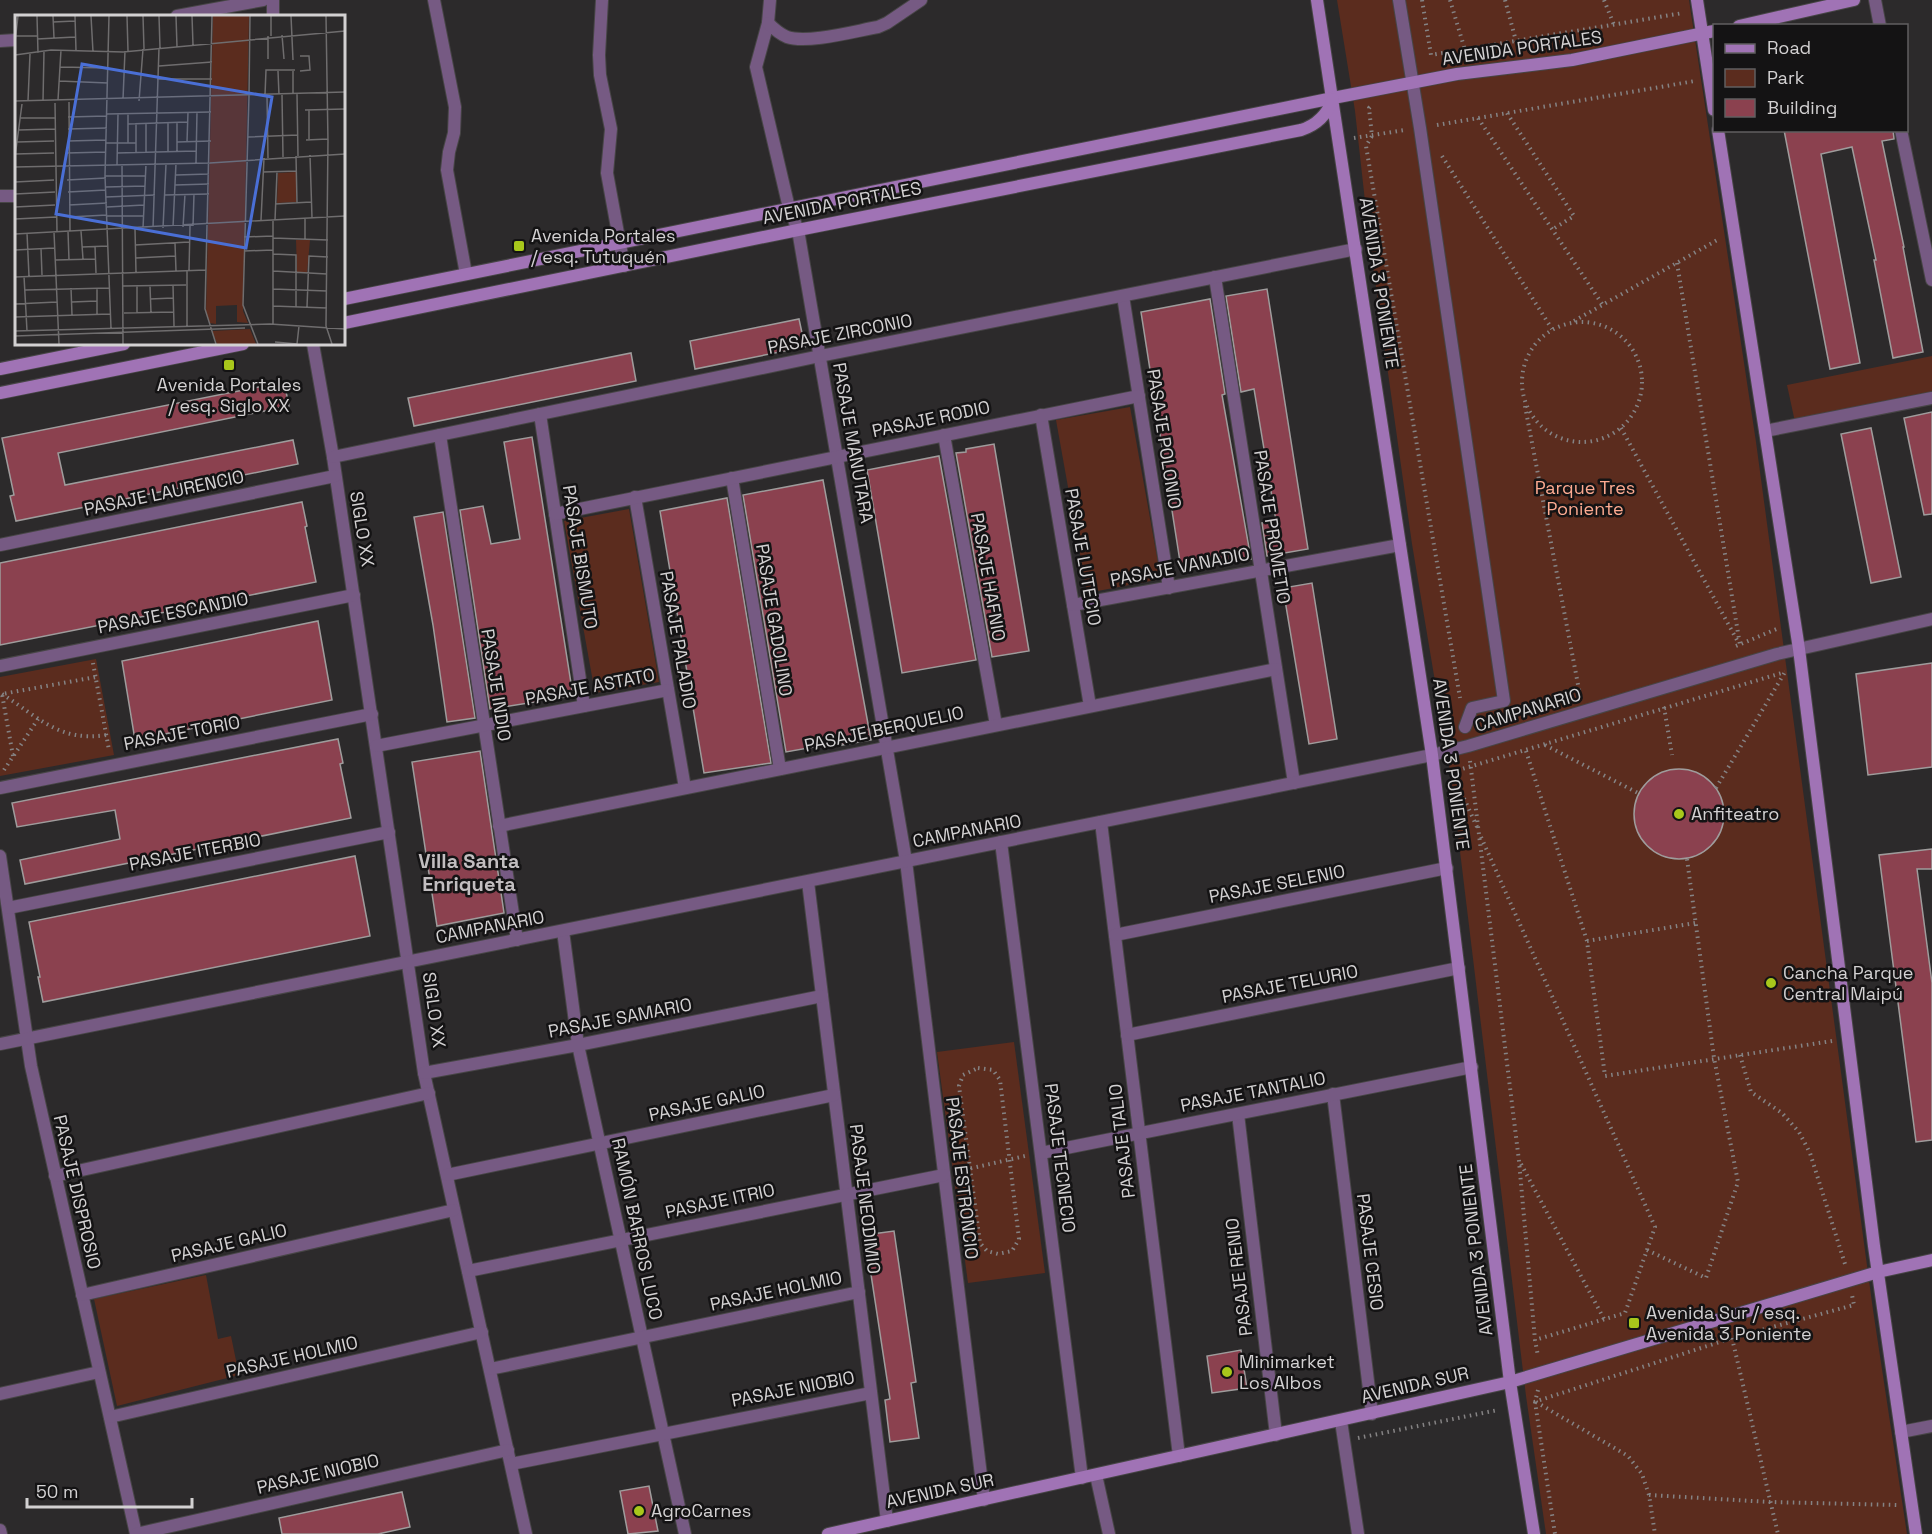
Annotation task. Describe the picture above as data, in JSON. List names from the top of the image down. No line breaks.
{"streets":{"main road":["AVENIDA PORTALES","AVENIDA 3 PONIENTE","AVENIDA SUR"],"street":["PASAJE ZIRCONIO","PASAJE RODIO","PASAJE POLONIO","PASAJE MANUTARA","PASAJE LAURENCIO","PASAJE PROMETIO","SIGLO XX","PASAJE BISMUTO","PASAJE LUTECIO","PASAJE VANADIO","PASAJE HAFNIO","PASAJE ESCANDIO","PASAJE GADOLINO","PASAJE PALADIO","PASAJE INDIO","PASAJE ASTATO","CAMPANARIO","PASAJE BERQUELIO","PASAJE TORIO","PASAJE ITERBIO","PASAJE SELENIO","PASAJE TELURIO","PASAJE SAMARIO","PASAJE TANTALIO","PASAJE GALIO","PASAJE TALIO","PASAJE TECNECIO","PASAJE ESTRONCIO","PASAJE DISPROSIO","PASAJE NEODIMIO","PASAJE ITRIO","RAMÓN BARROS LUCO","PASAJE CESIO","PASAJE RENIO","PASAJE HOLMIO","PASAJE NIOBIO"]},"crossings":[["AVENIDA PORTALES","AVENIDA 3 PONIENTE"],["AVENIDA PORTALES","PASAJE MANUTARA"],["AVENIDA 3 PONIENTE","PASAJE ZIRCONIO"],["AVENIDA 3 PONIENTE","PASAJE VANADIO"],["AVENIDA 3 PONIENTE","CAMPANARIO"],["AVENIDA 3 PONIENTE","PASAJE SELENIO"],["AVENIDA 3 PONIENTE","PASAJE TELURIO"],["AVENIDA 3 PONIENTE","PASAJE TANTALIO"],["AVENIDA 3 PONIENTE","AVENIDA SUR"],["PASAJE ZIRCONIO","PASAJE POLONIO"],["PASAJE ZIRCONIO","PASAJE MANUTARA"],["PASAJE ZIRCONIO","PASAJE PROMETIO"],["PASAJE ZIRCONIO","SIGLO XX"],["PASAJE ZIRCONIO","PASAJE BISMUTO"],["PASAJE ZIRCONIO","PASAJE INDIO"],["PASAJE RODIO","PASAJE POLONIO"],["PASAJE RODIO","PASAJE MANUTARA"],["PASAJE RODIO","PASAJE BISMUTO"],["PASAJE RODIO","PASAJE LUTECIO"],["PASAJE RODIO","PASAJE HAFNIO"],["PASAJE RODIO","PASAJE GADOLINO"],["PASAJE RODIO","PASAJE PALADIO"],["PASAJE POLONIO","PASAJE VANADIO"],["PASAJE MANUTARA","CAMPANARIO"],["PASAJE MANUTARA","PASAJE BERQUELIO"],["PASAJE MANUTARA","PASAJE ESTRONCIO"],["PASAJE LAURENCIO","SIGLO XX"],["PASAJE PROMETIO","PASAJE VANADIO"],["PASAJE PROMETIO","CAMPANARIO"],["PASAJE PROMETIO","PASAJE BERQUELIO"],["SIGLO XX","PASAJE ESCANDIO"],["SIGLO XX","PASAJE ASTATO"],["SIGLO XX","CAMPANARIO"],["SIGLO XX","PASAJE TORIO"],["SIGLO XX","PASAJE ITERBIO"],["SIGLO XX","PASAJE SAMARIO"],["SIGLO XX","PASAJE GALIO"],["SIGLO XX","PASAJE ITRIO"],["SIGLO XX","PASAJE HOLMIO"],["SIGLO XX","PASAJE NIOBIO"],["PASAJE BISMUTO","PASAJE ASTATO"],["PASAJE LUTECIO","PASAJE VANADIO"],["PASAJE LUTECIO","PASAJE BERQUELIO"],["PASAJE HAFNIO","PASAJE BERQUELIO"],["PASAJE GADOLINO","PASAJE BERQUELIO"],["PASAJE PALADIO","PASAJE ASTATO"],["PASAJE PALADIO","PASAJE BERQUELIO"],["PASAJE INDIO","PASAJE ASTATO"],["PASAJE INDIO","CAMPANARIO"],["PASAJE INDIO","PASAJE BERQUELIO"],["CAMPANARIO","PASAJE TALIO"],["CAMPANARIO","PASAJE TECNECIO"],["CAMPANARIO","PASAJE ESTRONCIO"],["CAMPANARIO","PASAJE DISPROSIO"],["CAMPANARIO","PASAJE NEODIMIO"],["CAMPANARIO","RAMÓN BARROS LUCO"],["PASAJE ITERBIO","PASAJE DISPROSIO"],["PASAJE SELENIO","PASAJE TALIO"],["PASAJE TELURIO","PASAJE TALIO"],["PASAJE SAMARIO","PASAJE NEODIMIO"],["PASAJE SAMARIO","RAMÓN BARROS LUCO"],["PASAJE TANTALIO","PASAJE TALIO"],["PASAJE TANTALIO","PASAJE TECNECIO"],["PASAJE TANTALIO","PASAJE CESIO"],["PASAJE TANTALIO","PASAJE RENIO"],["PASAJE GALIO","PASAJE DISPROSIO"],["PASAJE GALIO","PASAJE NEODIMIO"],["PASAJE GALIO","RAMÓN BARROS LUCO"],["PASAJE TALIO","AVENIDA SUR"],["PASAJE TECNECIO","AVENIDA SUR"],["PASAJE ESTRONCIO","PASAJE ITRIO"],["PASAJE ESTRONCIO","AVENIDA SUR"],["PASAJE DISPROSIO","PASAJE HOLMIO"],["PASAJE DISPROSIO","PASAJE NIOBIO"],["PASAJE NEODIMIO","PASAJE ITRIO"],["PASAJE NEODIMIO","PASAJE HOLMIO"],["PASAJE NEODIMIO","AVENIDA SUR"],["PASAJE NEODIMIO","PASAJE NIOBIO"],["PASAJE ITRIO","RAMÓN BARROS LUCO"],["RAMÓN BARROS LUCO","PASAJE HOLMIO"],["RAMÓN BARROS LUCO","PASAJE NIOBIO"],["PASAJE CESIO","AVENIDA SUR"],["PASAJE RENIO","AVENIDA SUR"]],"districts":["Villa Santa Enriqueta"],"parks":["Parque Tres Poniente"],"places":{"transit":["Avenida Portales / esq. Tutuquén","Avenida Portales / esq. Siglo XX","Avenida Sur / esq. Avenida 3 Poniente"],"other":["Anfiteatro","Cancha Parque Central Maipú","Minimarket Los Albos","AgroCarnes"]},"legend":["Road","Park","Building"],"scale_bar":"50 m"}
